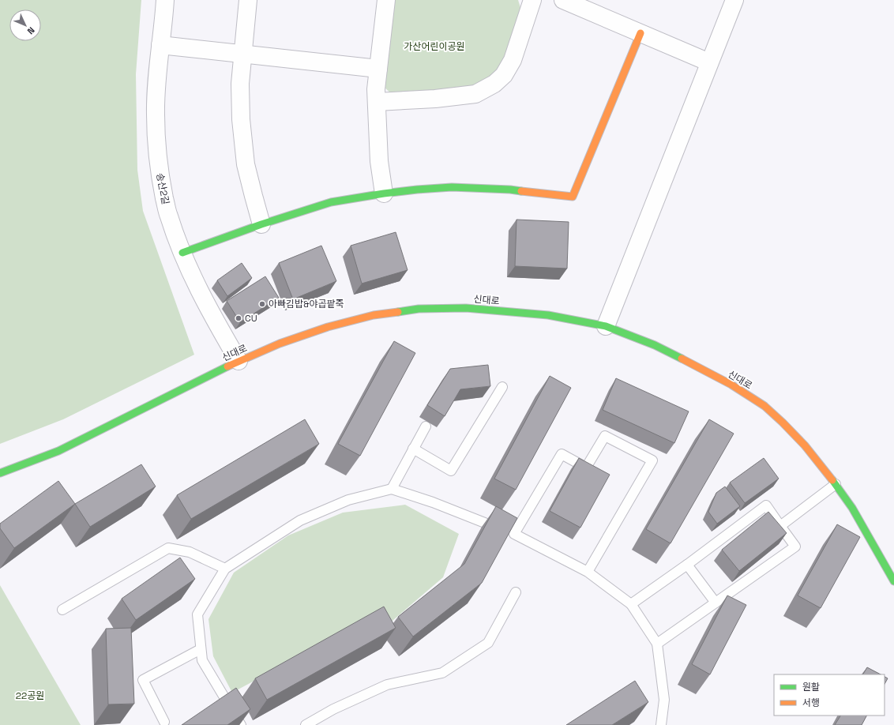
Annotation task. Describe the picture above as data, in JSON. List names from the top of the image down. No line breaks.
{"streets":{"main road":["신대로"],"street":["송산2길"]},"crossings":[["송산2길","신대로"]],"parks":["가산어린이공원","22공원"],"places":["아빠김밥&야곱팥죽","CU"],"legend":["원활","서행"],"north":"bottom right"}
